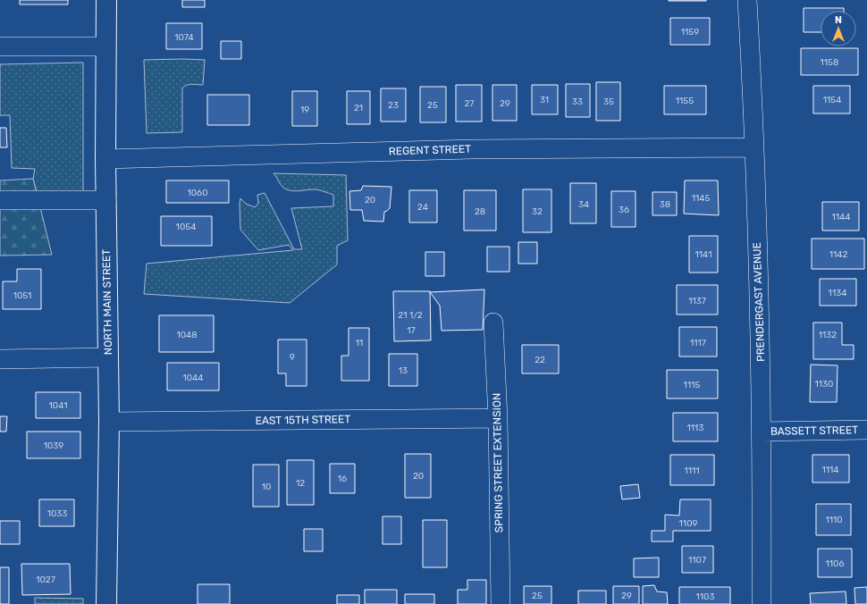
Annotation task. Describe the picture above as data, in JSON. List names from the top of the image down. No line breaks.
{"streets":{"highway":["NORTH MAIN STREET"],"street":["REGENT STREET","PRENDERGAST AVENUE","EAST 15TH STREET","BASSETT STREET","SPRING STREET EXTENSION"]},"crossings":[["REGENT STREET","NORTH MAIN STREET"],["REGENT STREET","PRENDERGAST AVENUE"],["NORTH MAIN STREET","EAST 15TH STREET"],["PRENDERGAST AVENUE","BASSETT STREET"],["EAST 15TH STREET","SPRING STREET EXTENSION"]],"house_numbers":["1159","1074","1158","31","1154","1155","33","35","27","29","23","25","21","19","1060","1145","20","34","38","24","36","28","32","1144","1054","1141","1142","1134","1051","1137","21 1/2","17","1048","1132","11","1117","9","22","13","1044","1130","1115","1041","1113","1039","1114","1111","20","16","12","10","1033","1110","1109","1107","1106","1027","25","29","1103"],"north":"top"}
